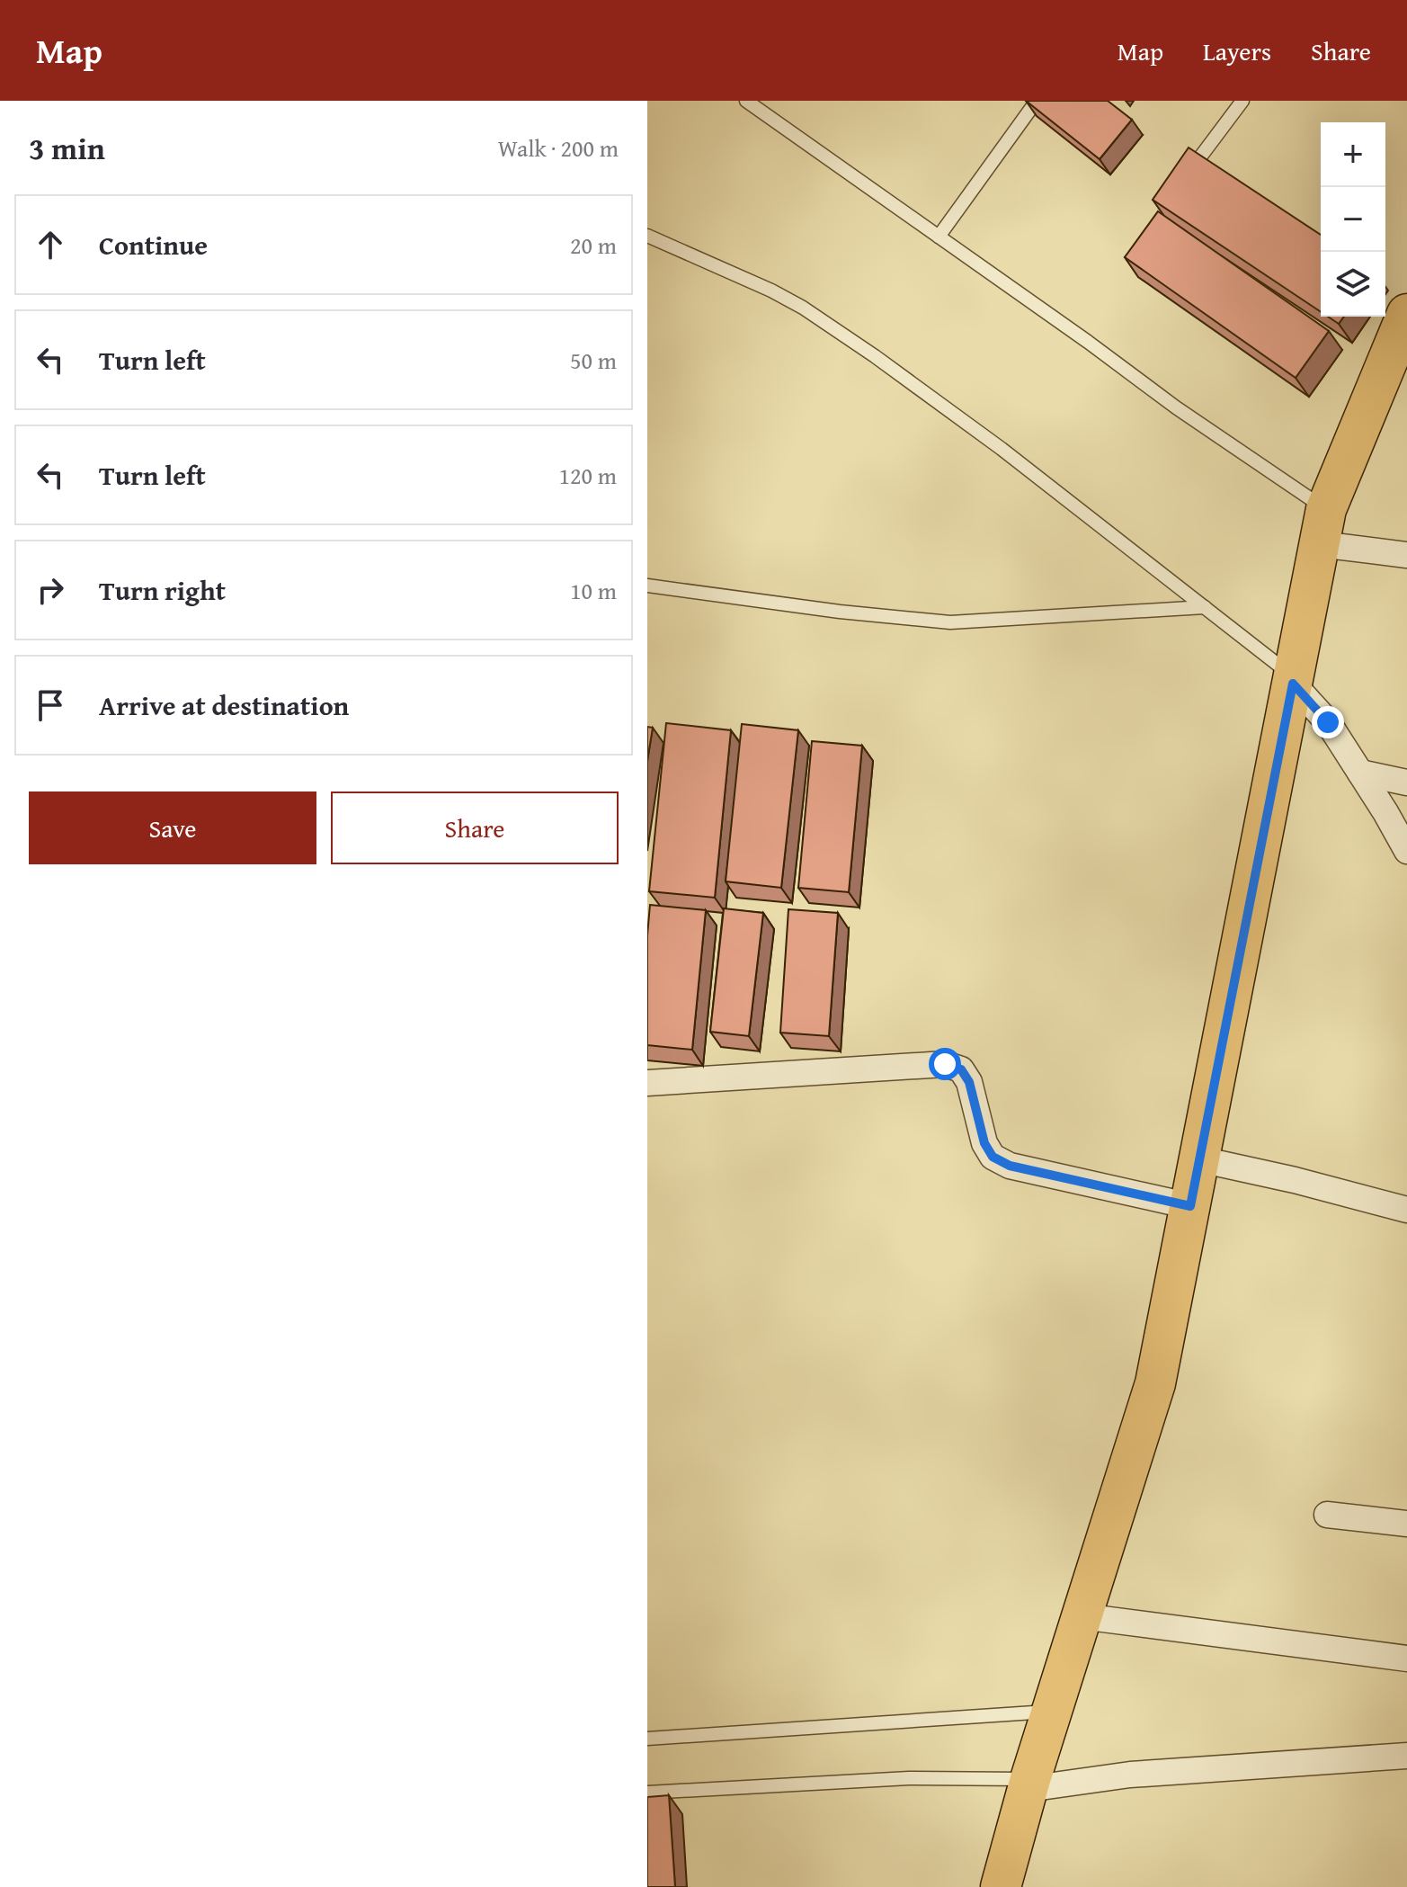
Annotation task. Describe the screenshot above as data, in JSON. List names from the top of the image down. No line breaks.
{"page":{"header":"Map","nav":["Map","Layers","Share"],"heading":["3 min","Walk · 200 m"],"map_buttons":["+","−"],"list":[["Continue","20 m"],["Turn left","50 m"],["Turn left","120 m"],["Turn right","10 m"],"Arrive at destination"],"buttons":["Save","Share"]}}
